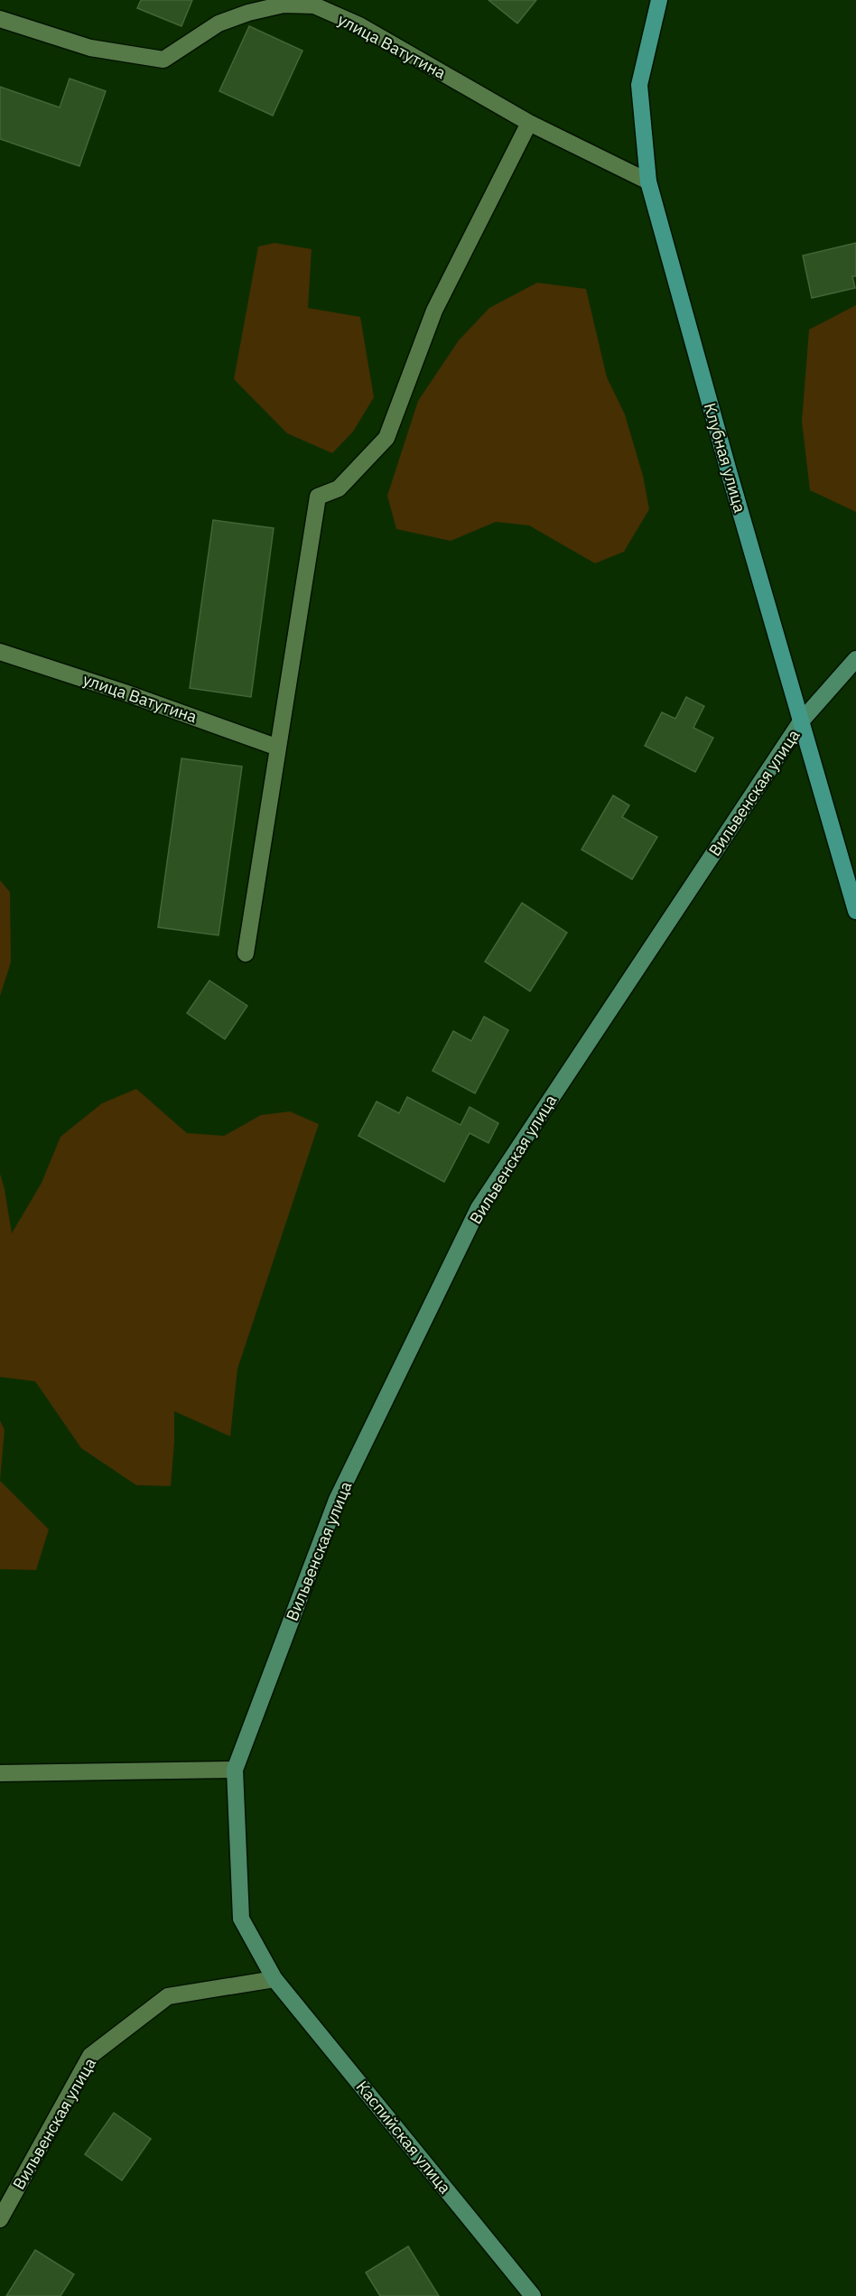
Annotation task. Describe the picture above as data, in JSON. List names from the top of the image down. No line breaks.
{"streets":{"main road":["Клубная улица"],"street":["улица Ватутина","Вильвенская улица","Каспийская улица"]},"crossings":[["улица Ватутина","Клубная улица"],["Клубная улица","Вильвенская улица"],["Вильвенская улица","Каспийская улица"]]}
